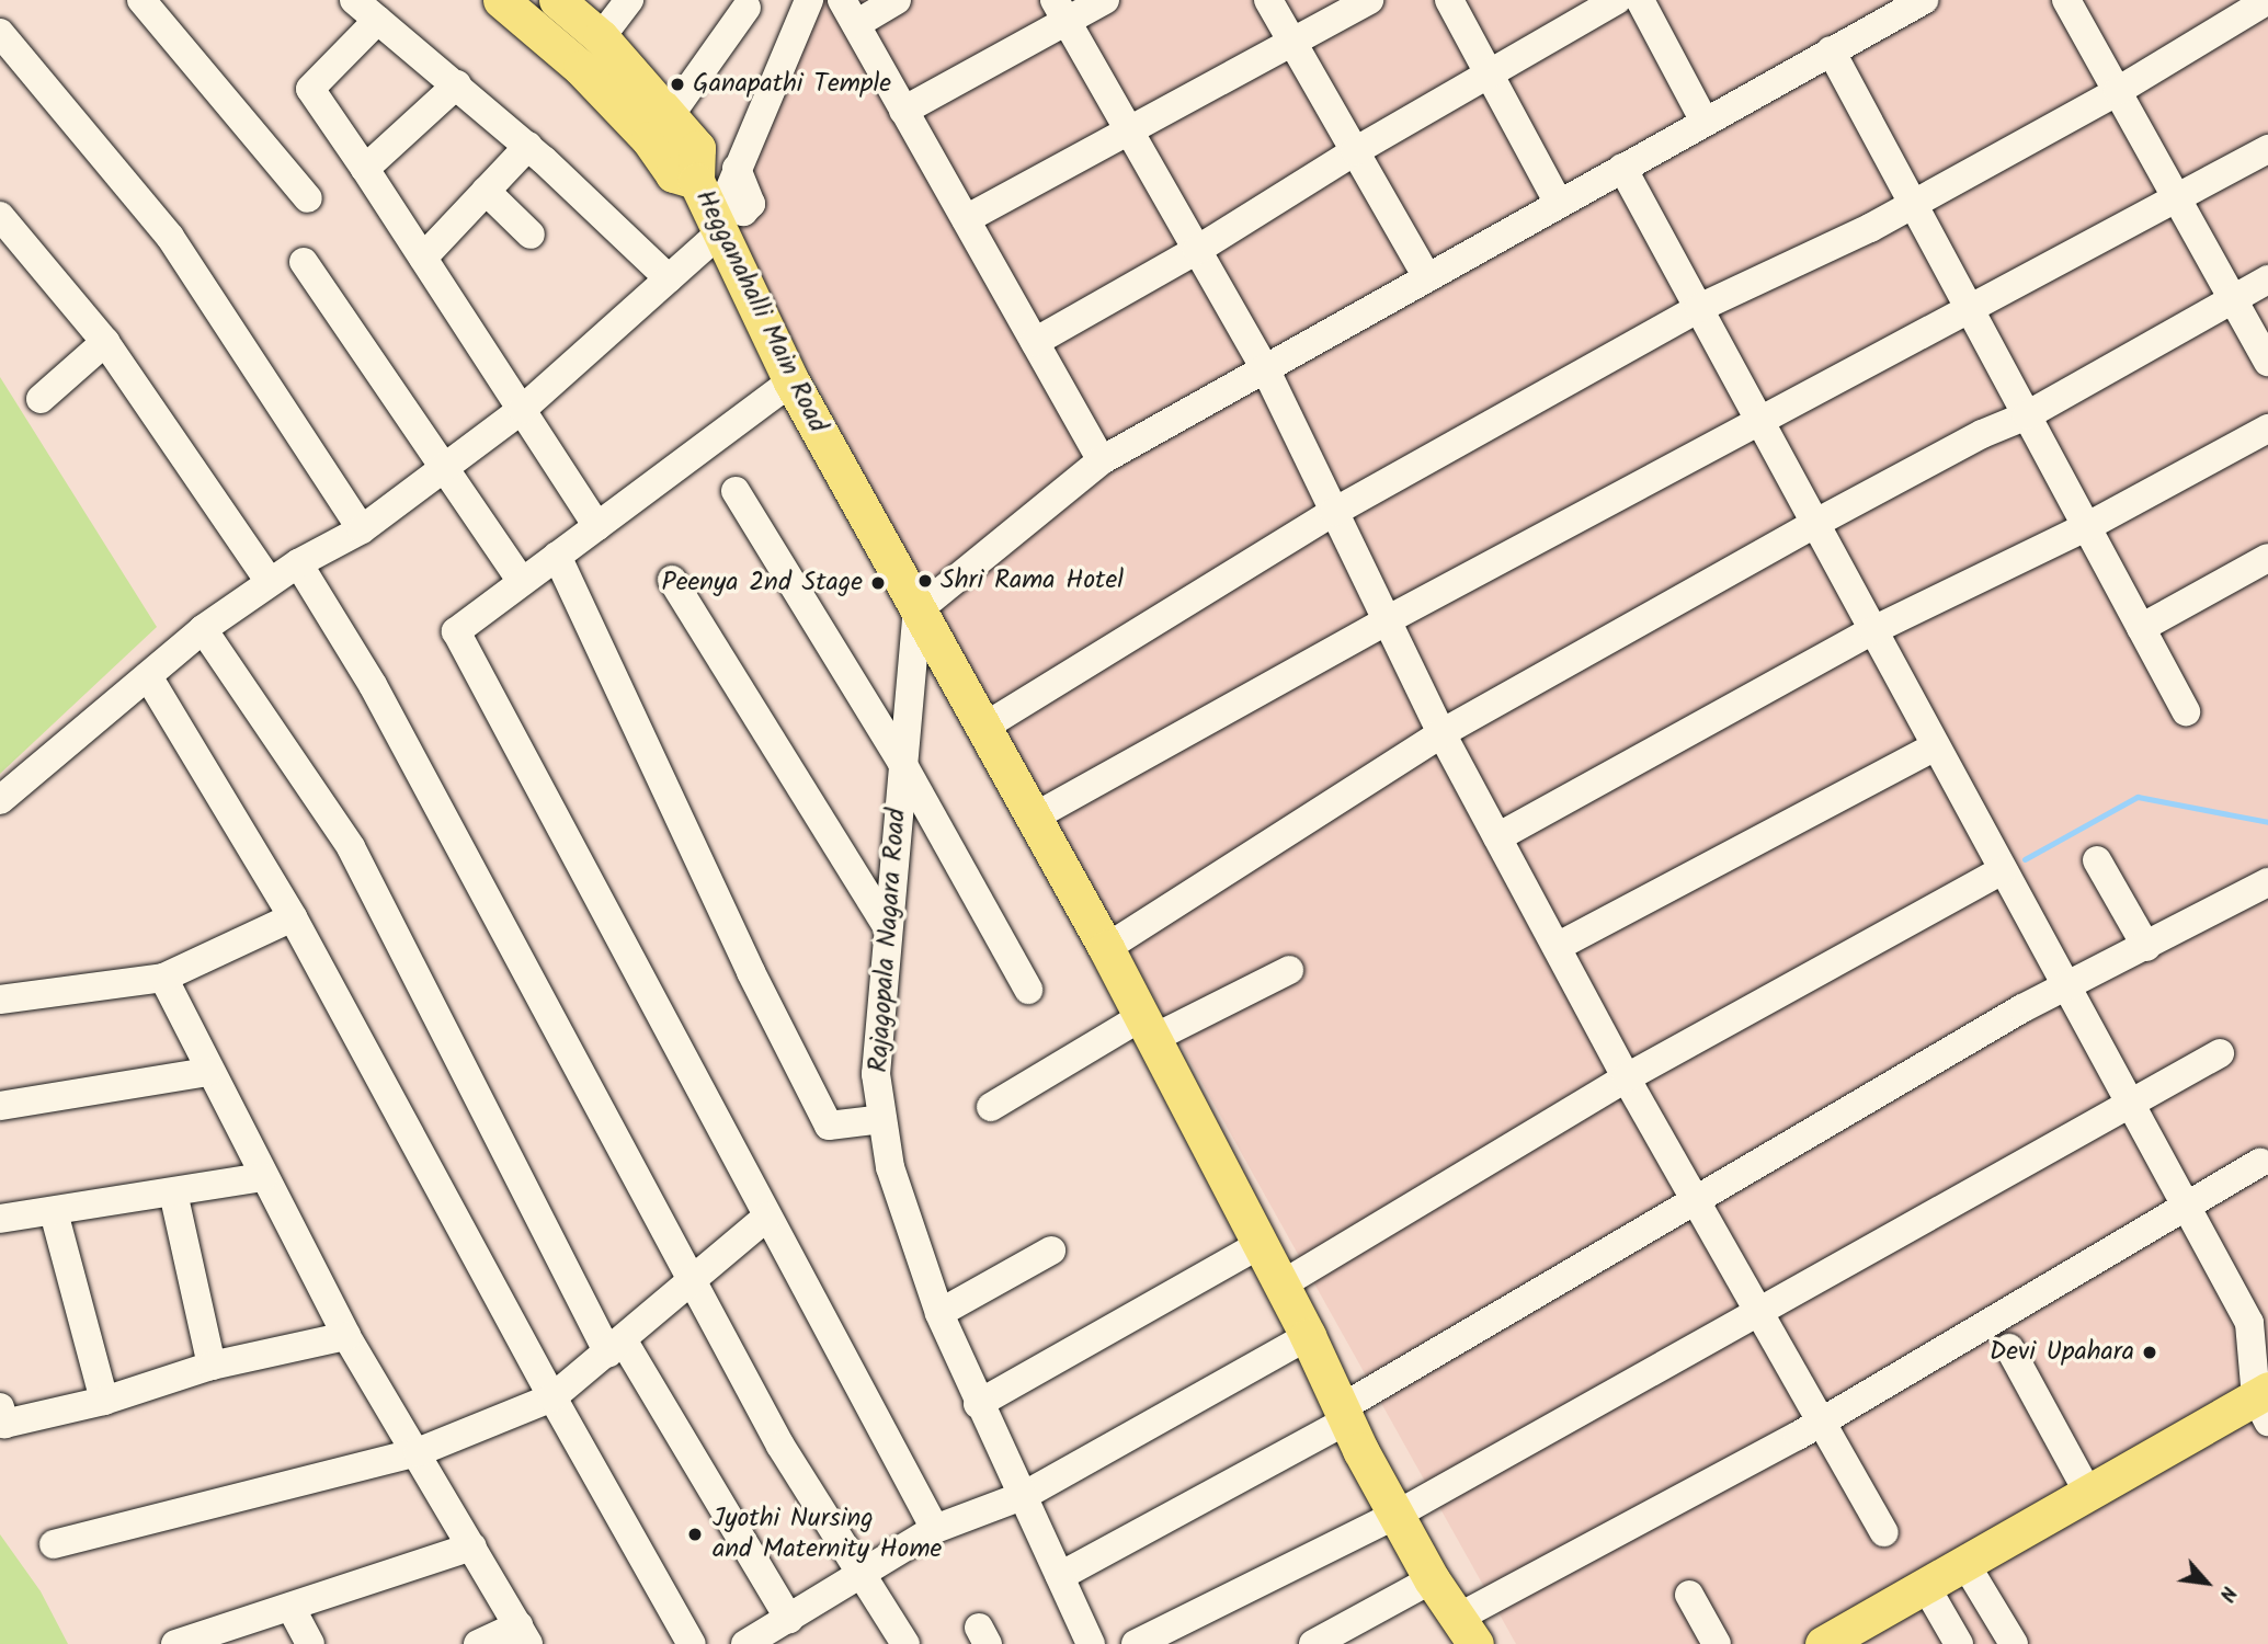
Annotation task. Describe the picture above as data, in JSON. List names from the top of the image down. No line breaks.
{"streets":{"main road":["Hegganahalli Main Road"],"street":["Rajagopala Nagara Road"]},"crossings":[["Hegganahalli Main Road","Rajagopala Nagara Road"]],"places":["Ganapathi Temple","Shri Rama Hotel","Peenya 2nd Stage","Devi Upahara","Jyothi Nursing and Maternity Home"],"north":"bottom right"}
